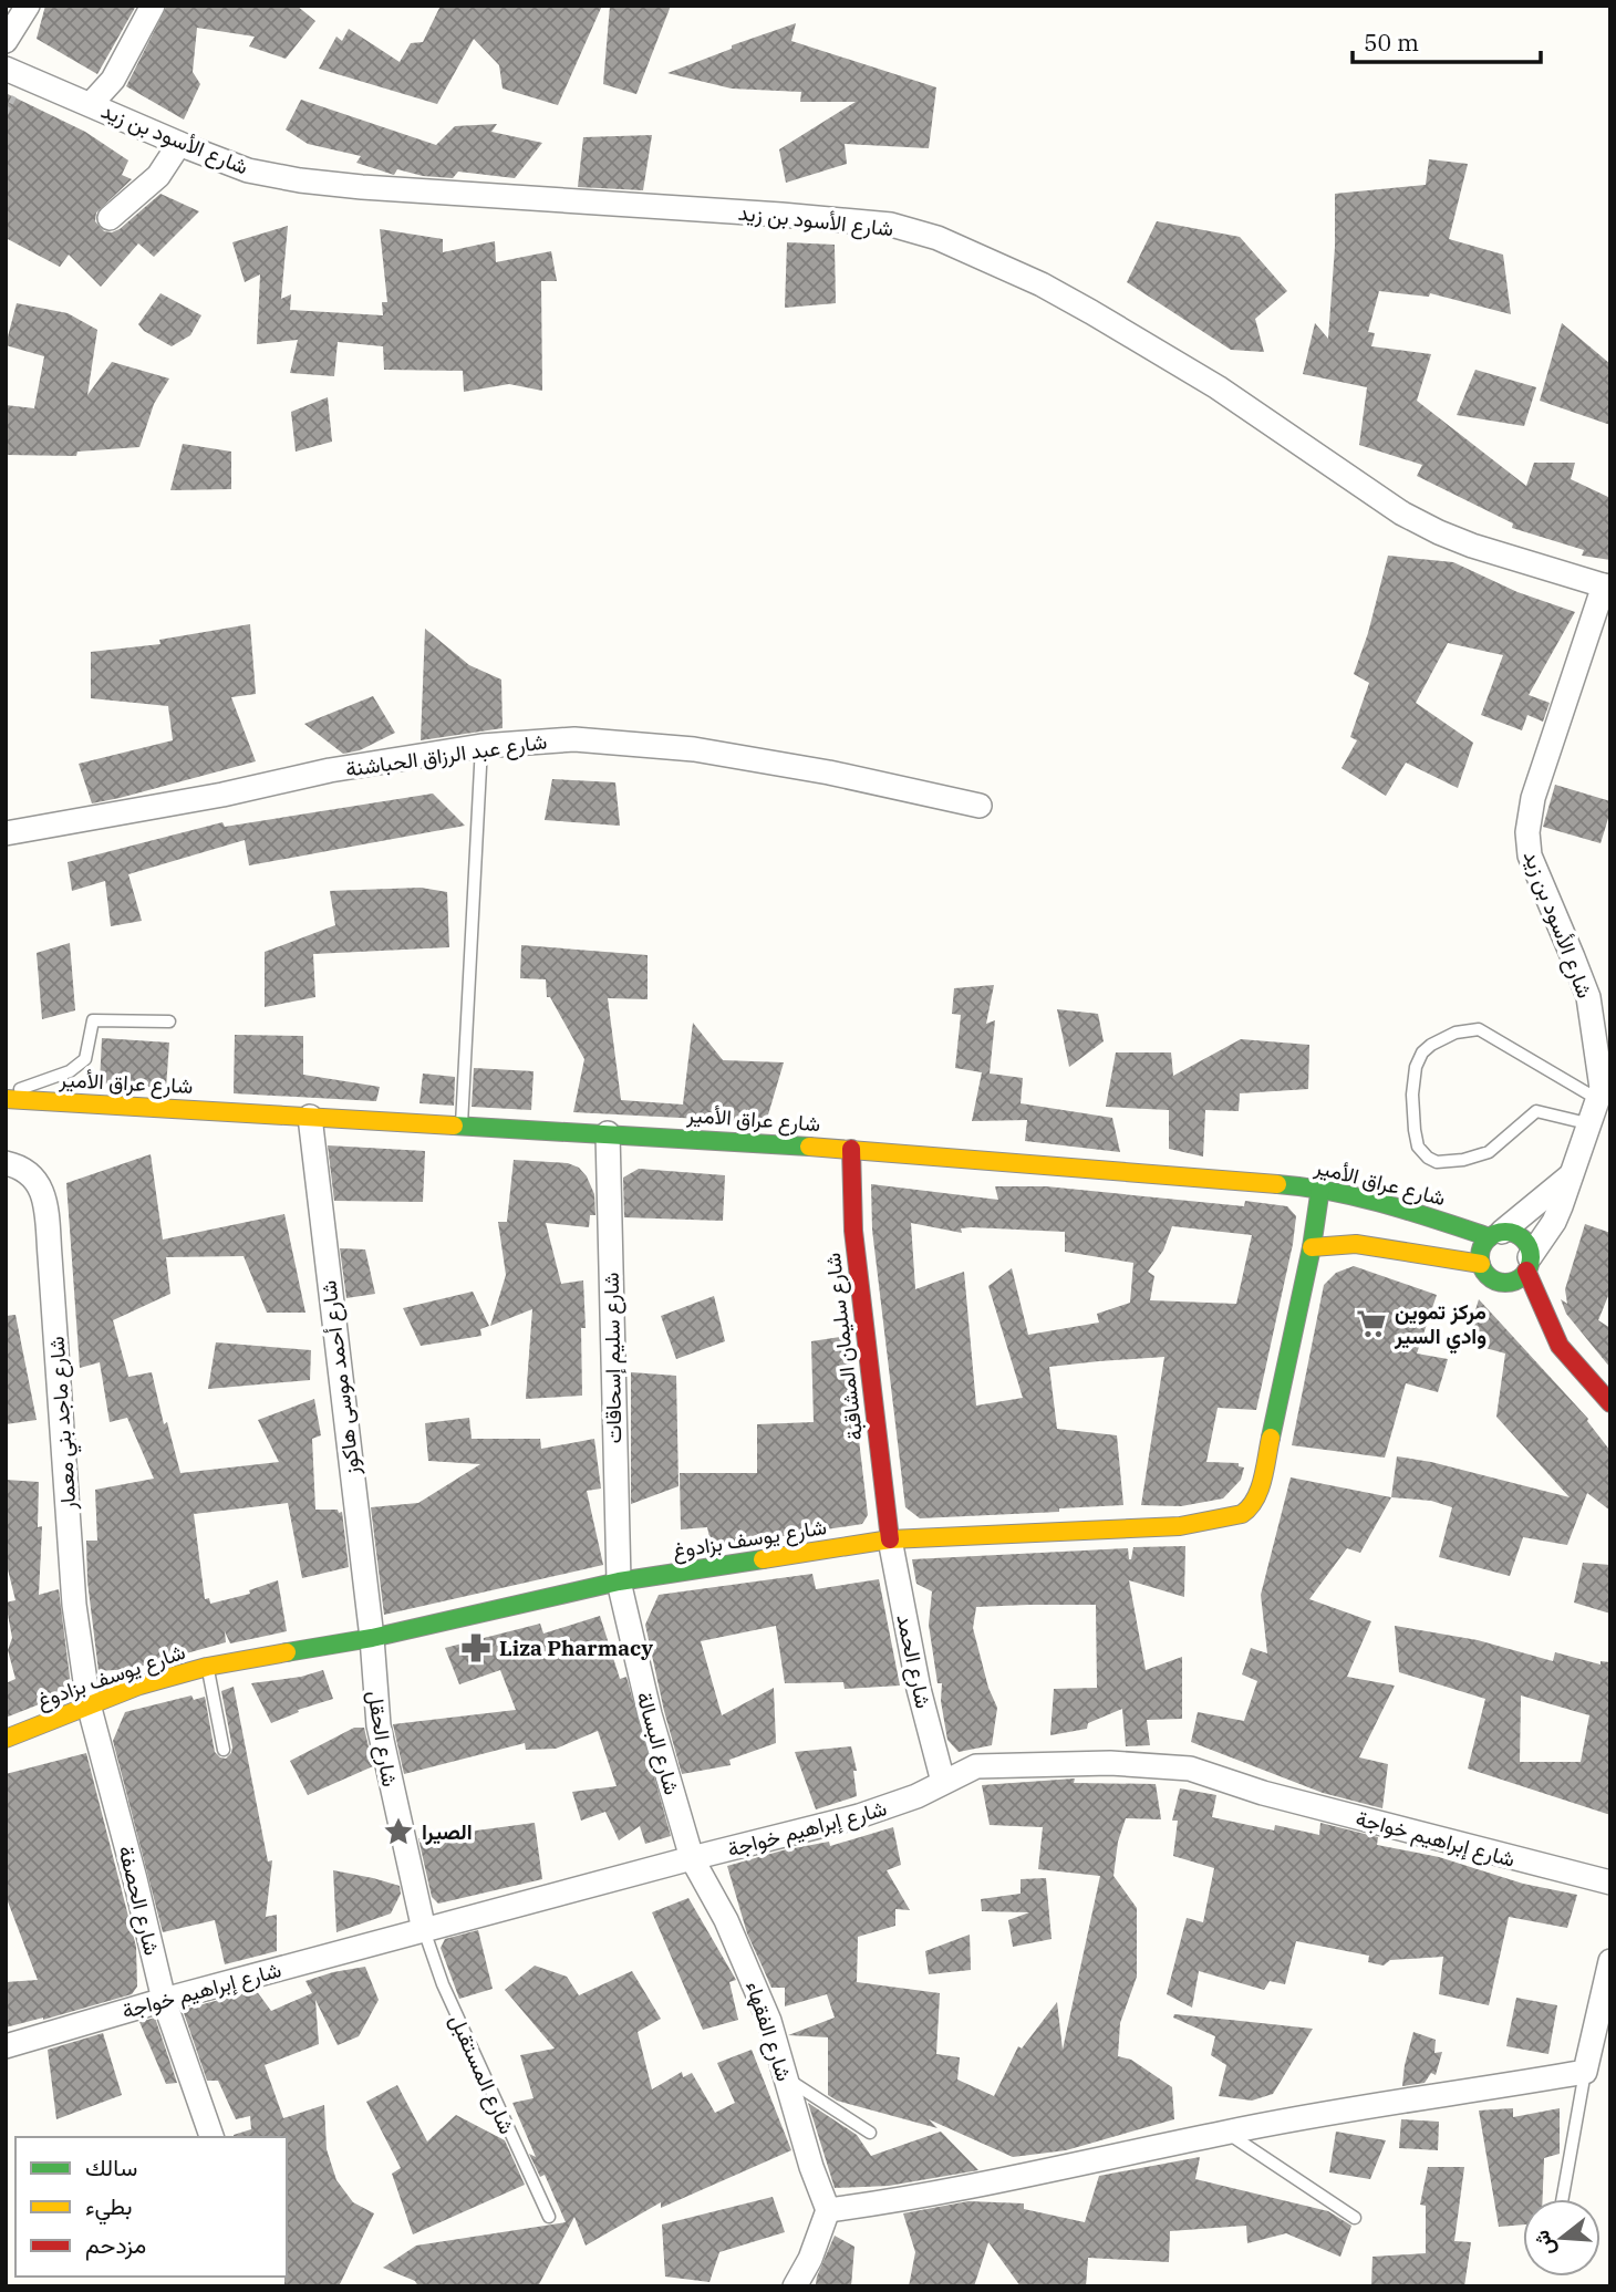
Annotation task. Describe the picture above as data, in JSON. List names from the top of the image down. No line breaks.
{"streets":{"main road":["شارع عراق الأمير","شارع سليمان المشاقبة","شارع يوسف بزادوغ"],"street":["شارع الأسود بن زيد","شارع عبد الرزاق الحباشنة","شارع سليم إسحاقات","شارع أحمد موسى هاكوز","شارع ماجد بني معمار","شارع الحمد","شارع الحقل","شارع البسالة","شارع إبراهيم خواجة","شارع الحصفة","شارع الفقهاء"],"lane":["شارع المستقبل"]},"crossings":[["شارع عراق الأمير","شارع سليمان المشاقبة"],["شارع عراق الأمير","شارع سليم إسحاقات"],["شارع عراق الأمير","شارع أحمد موسى هاكوز"],["شارع سليمان المشاقبة","شارع يوسف بزادوغ"],["شارع سليمان المشاقبة","شارع الحمد"],["شارع سليم إسحاقات","شارع يوسف بزادوغ"],["شارع سليم إسحاقات","شارع البسالة"],["شارع أحمد موسى هاكوز","شارع يوسف بزادوغ"],["شارع أحمد موسى هاكوز","شارع الحقل"],["شارع ماجد بني معمار","شارع يوسف بزادوغ"],["شارع ماجد بني معمار","شارع الحصفة"],["شارع يوسف بزادوغ","شارع الحمد"],["شارع يوسف بزادوغ","شارع الحقل"],["شارع يوسف بزادوغ","شارع البسالة"],["شارع يوسف بزادوغ","شارع الحصفة"],["شارع الحمد","شارع إبراهيم خواجة"],["شارع الحقل","شارع إبراهيم خواجة"],["شارع الحقل","شارع المستقبل"],["شارع البسالة","شارع إبراهيم خواجة"],["شارع البسالة","شارع الفقهاء"],["شارع إبراهيم خواجة","شارع الحصفة"],["شارع إبراهيم خواجة","شارع الفقهاء"],["شارع إبراهيم خواجة","شارع المستقبل"]],"places":{"supermarket":["مركز تموين وادي السير"],"pharmacy":["Liza Pharmacy"],"place":["الصيرا"]},"legend":["سالك","بطيء","مزدحم"],"scale_bar":"50 m","north":"left"}
